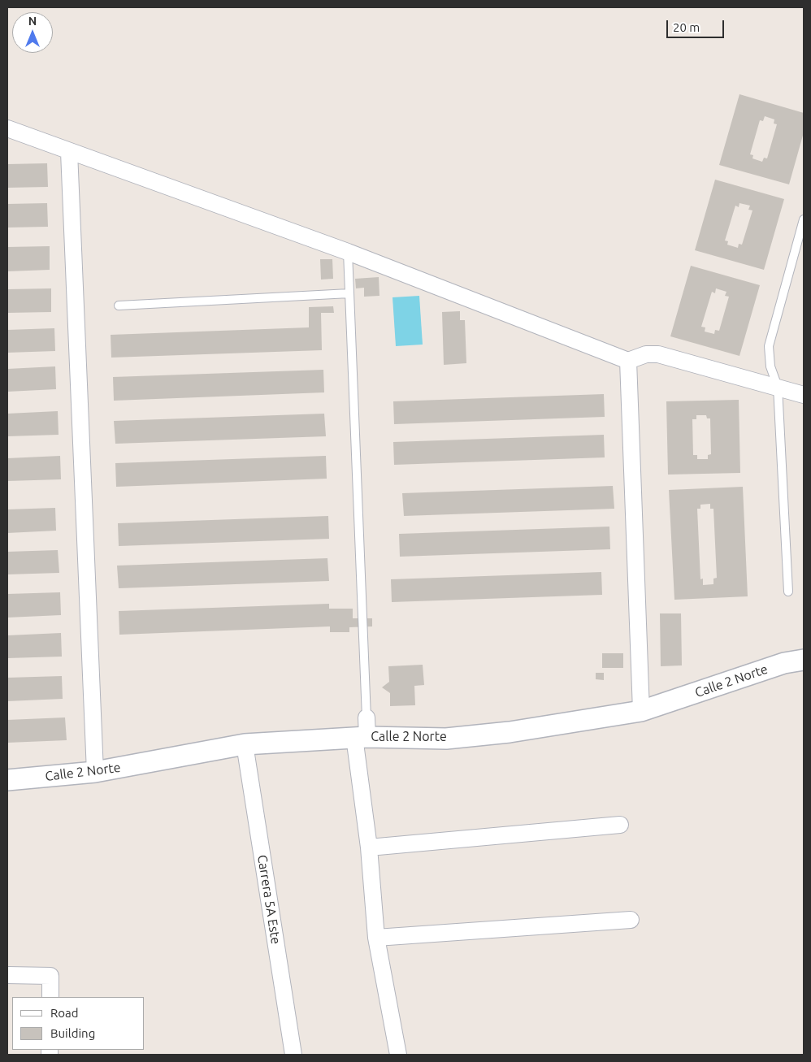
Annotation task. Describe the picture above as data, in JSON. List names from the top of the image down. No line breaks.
{"streets":{"street":["Calle 2 Norte","Carrera 5A Este"]},"crossings":[["Calle 2 Norte","Carrera 5A Este"]],"legend":["Road","Building"],"scale_bar":"20 m","north":"top"}
